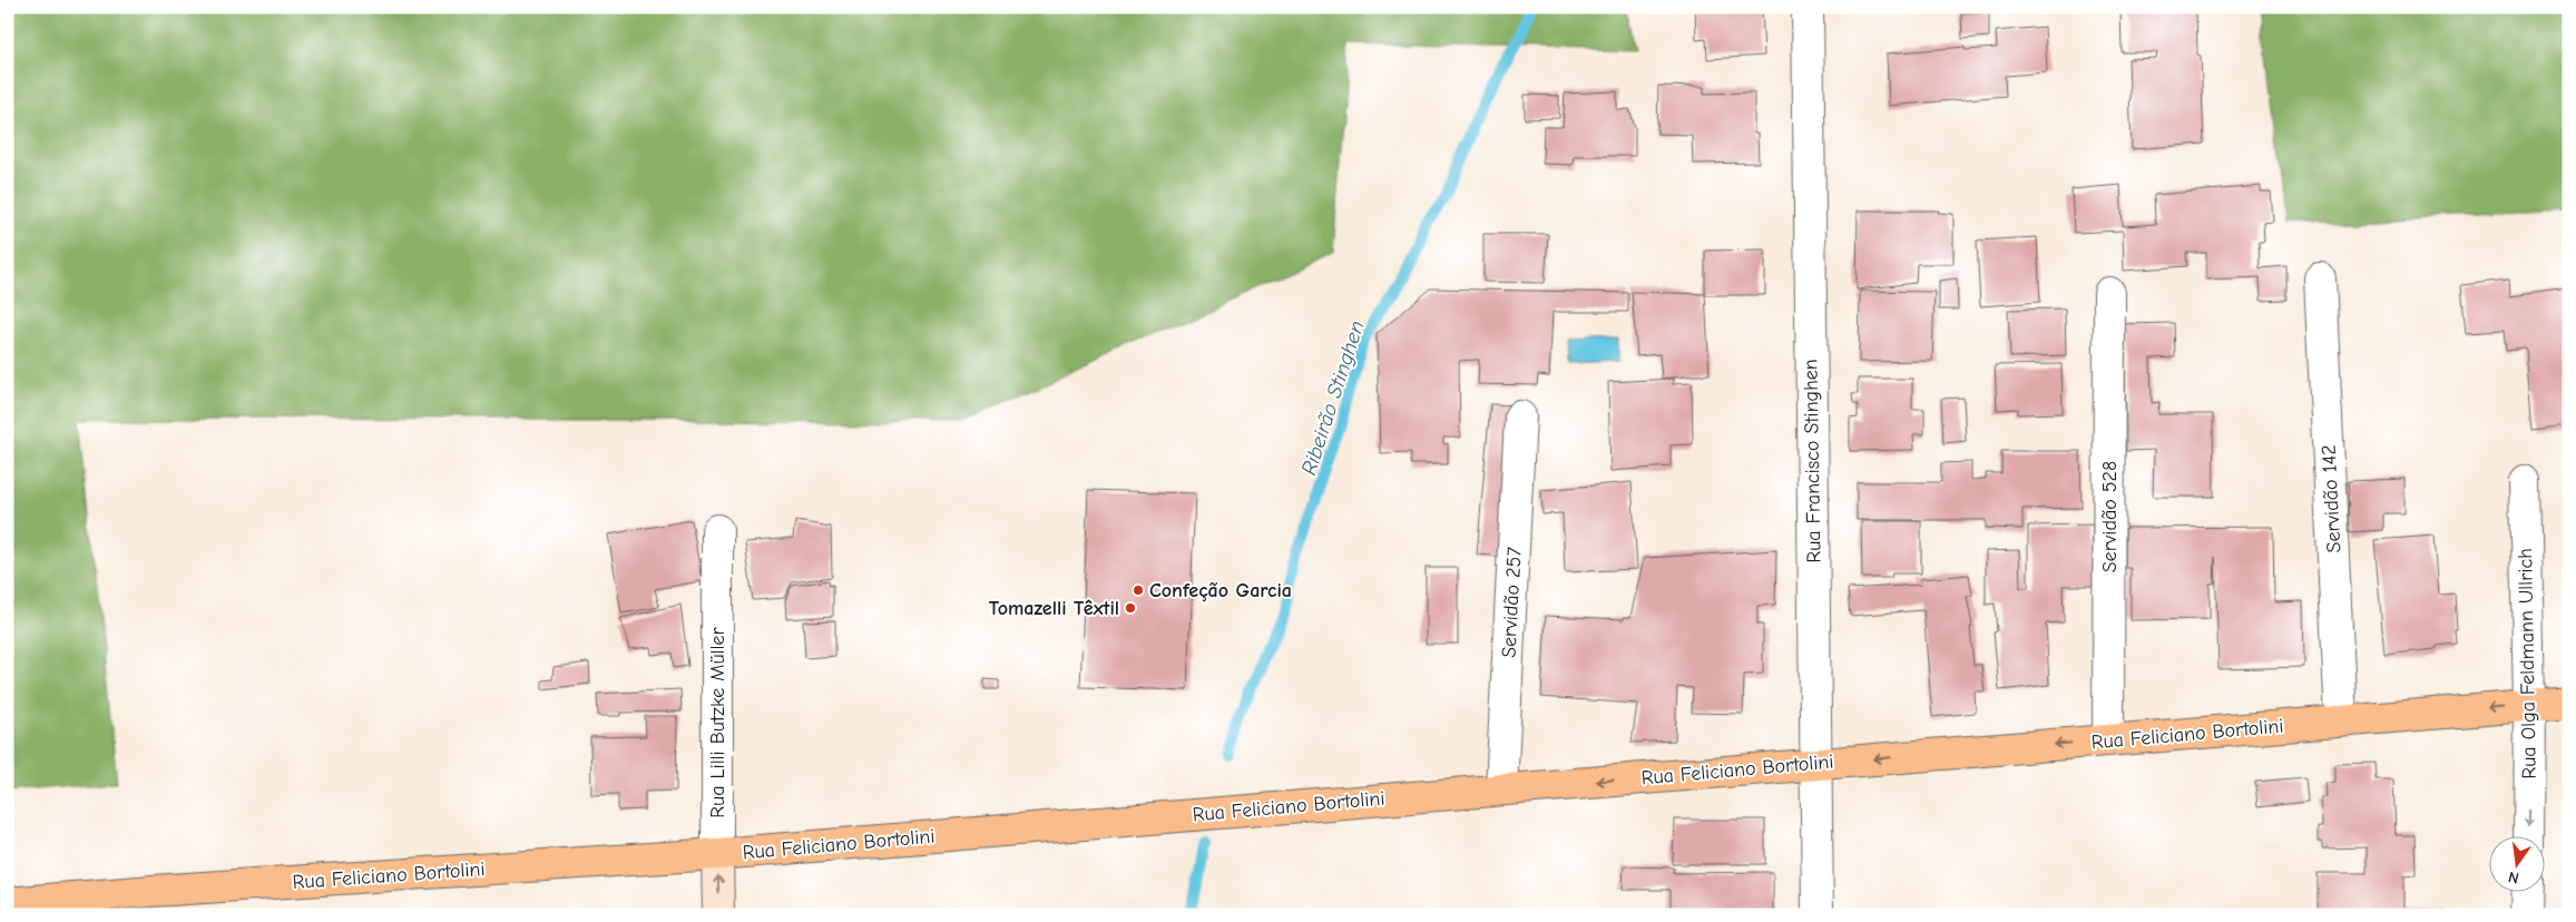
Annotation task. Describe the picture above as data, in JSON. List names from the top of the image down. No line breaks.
{"streets":{"main road":["Rua Feliciano Bortolini"],"street":["Rua Francisco Stinghen","Servidão 142","Servidão 528","Servidão 257","Rua Olga Feldmann Ullrich","Rua Lilli Butzke Müller"]},"crossings":[["Rua Francisco Stinghen","Rua Feliciano Bortolini"],["Servidão 142","Rua Feliciano Bortolini"],["Servidão 528","Rua Feliciano Bortolini"],["Servidão 257","Rua Feliciano Bortolini"],["Rua Olga Feldmann Ullrich","Rua Feliciano Bortolini"],["Rua Lilli Butzke Müller","Rua Feliciano Bortolini"]],"one_way":["Rua Olga Feldmann Ullrich"],"water":["Ribeirão Stinghen"],"places":["Confeção Garcia","Tomazelli Têxtil"],"north":"bottom"}
